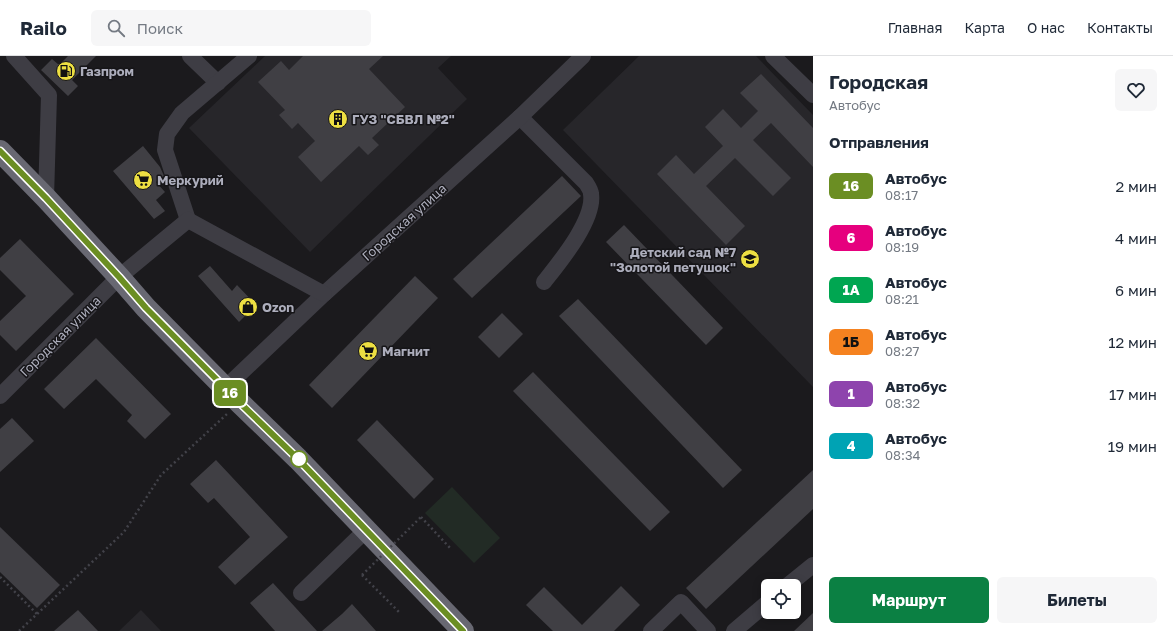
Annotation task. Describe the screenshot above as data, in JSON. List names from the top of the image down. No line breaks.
{"streets":{"street":["Городская улица"]},"places":{"fuel station":["Газпром"],"building":["ГУЗ \"СБВЛ №2\""],"supermarket":["Меркурий","Магнит"],"school or university":["Детский сад №7 \"Золотой петушок\""],"shop":["Ozon"]},"lines":["bus line 16"],"page":{"header":"Railo","search":"Поиск","nav":["Главная","Карта","О нас","Контакты"],"on_map":"16","heading":[["Городская","Автобус"],"Отправления"],"list":[{"mark":"16","name":"Автобус","note":"08:17","value":"2 мин"},{"mark":"6","name":"Автобус","note":"08:19","value":"4 мин"},{"mark":"1А","name":"Автобус","note":"08:21","value":"6 мин"},{"mark":"1Б","name":"Автобус","note":"08:27","value":"12 мин"},{"mark":"1","name":"Автобус","note":"08:32","value":"17 мин"},{"mark":"4","name":"Автобус","note":"08:34","value":"19 мин"}],"buttons":["Маршрут","Билеты"]}}
